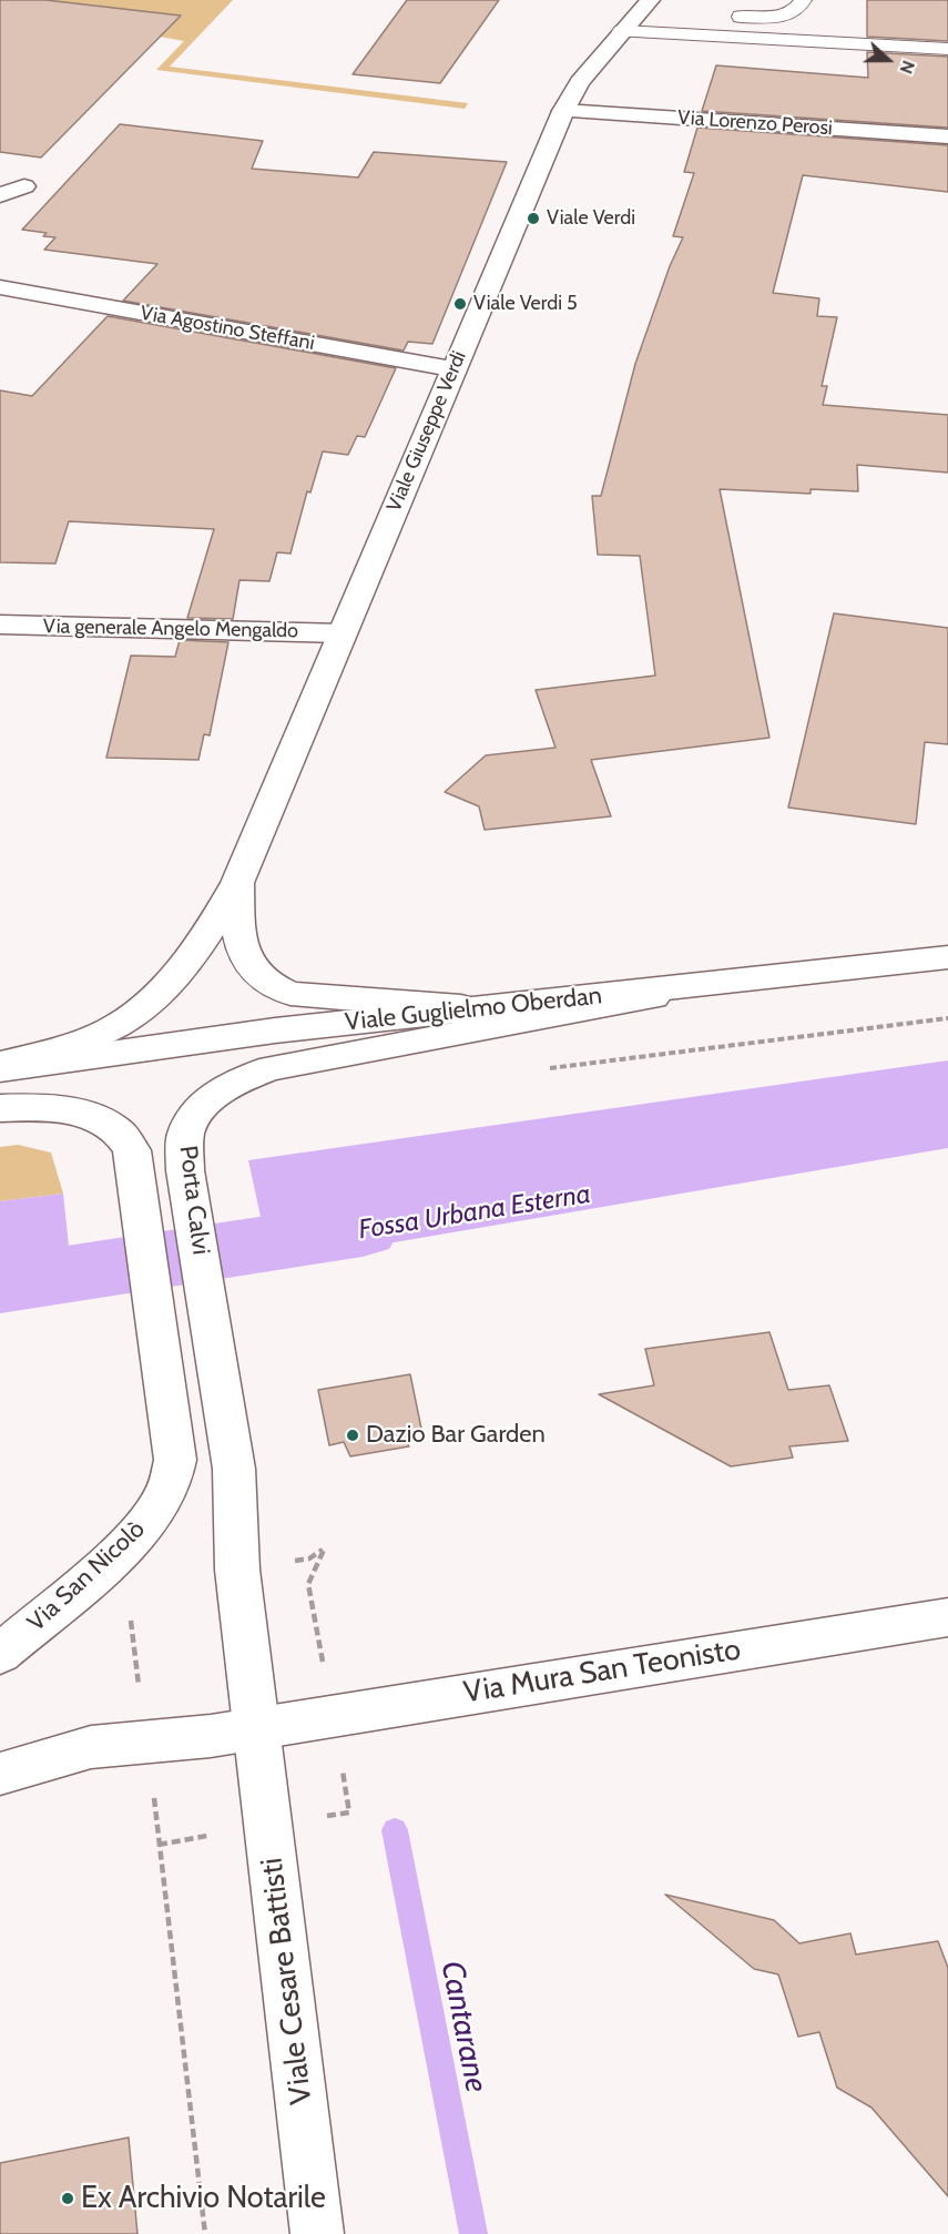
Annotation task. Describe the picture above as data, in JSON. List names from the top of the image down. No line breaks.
{"streets":{"street":["Via Lorenzo Perosi","Via Agostino Steffani","Viale Giuseppe Verdi","Via generale Angelo Mengaldo","Viale Guglielmo Oberdan","Porta Calvi","Via San Nicolò","Via Mura San Teonisto","Viale Cesare Battisti"]},"crossings":[["Via Lorenzo Perosi","Viale Giuseppe Verdi"],["Via Agostino Steffani","Viale Giuseppe Verdi"],["Viale Giuseppe Verdi","Via generale Angelo Mengaldo"],["Viale Giuseppe Verdi","Viale Guglielmo Oberdan"],["Viale Guglielmo Oberdan","Porta Calvi"],["Porta Calvi","Via Mura San Teonisto"],["Porta Calvi","Viale Cesare Battisti"],["Via Mura San Teonisto","Viale Cesare Battisti"]],"water":["Fossa Urbana Esterna","Cantarane"],"places":["Viale Verdi","Viale Verdi 5","Dazio Bar Garden","Ex Archivio Notarile"],"north":"right"}
